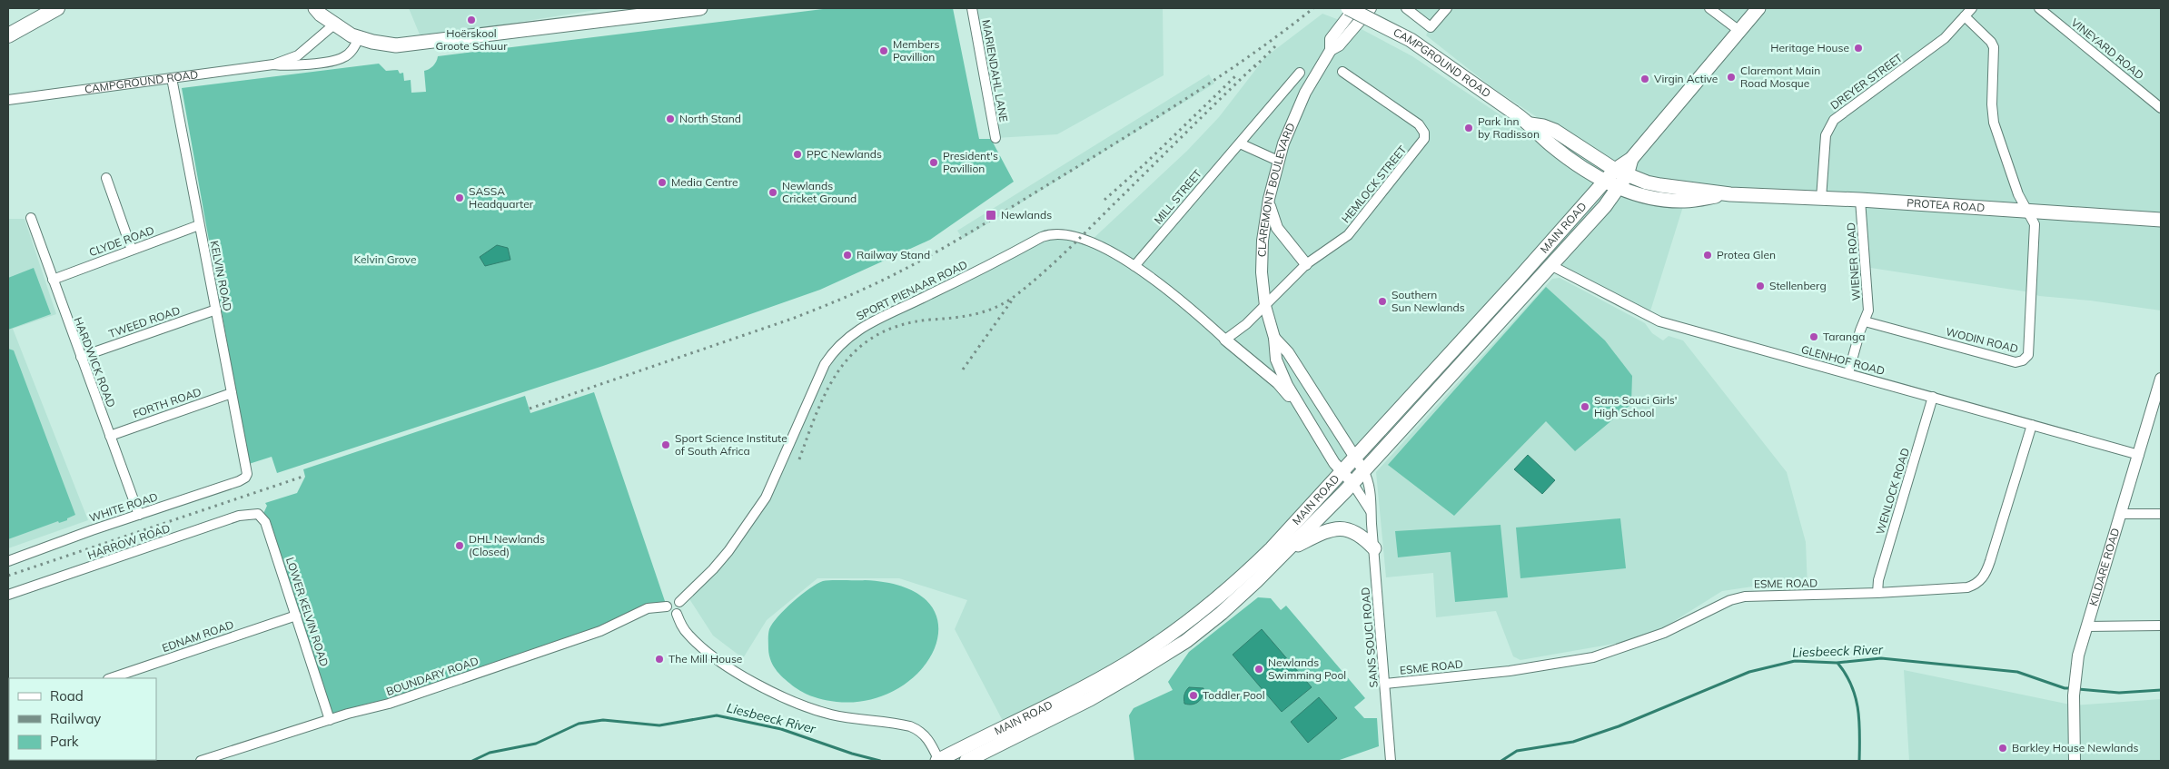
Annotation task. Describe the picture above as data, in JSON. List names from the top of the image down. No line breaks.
{"streets":{"main road":["CAMPGROUND ROAD","PROTEA ROAD","MAIN ROAD"],"street":["VINEYARD ROAD","MARIENDAHL LANE","DREYER STREET","HEMLOCK STREET","CLAREMONT BOULEVARD","MILL STREET","CLYDE ROAD","WIENER ROAD","KELVIN ROAD","SPORT PIENAAR ROAD","TWEED ROAD","WODIN ROAD","GLENHOF ROAD","HARDWICK ROAD","FORTH ROAD","WENLOCK ROAD","WHITE ROAD","HARROW ROAD","KILDARE ROAD","ESME ROAD","LOWER KELVIN ROAD","EDNAM ROAD","SANS SOUCI ROAD","BOUNDARY ROAD"]},"crossings":[["CAMPGROUND ROAD","PROTEA ROAD"],["CAMPGROUND ROAD","MAIN ROAD"],["CAMPGROUND ROAD","KELVIN ROAD"],["DREYER STREET","PROTEA ROAD"],["HEMLOCK STREET","CLAREMONT BOULEVARD"],["CLAREMONT BOULEVARD","MAIN ROAD"],["CLAREMONT BOULEVARD","SANS SOUCI ROAD"],["MILL STREET","SPORT PIENAAR ROAD"],["PROTEA ROAD","MAIN ROAD"],["PROTEA ROAD","WIENER ROAD"],["PROTEA ROAD","WODIN ROAD"],["MAIN ROAD","GLENHOF ROAD"],["MAIN ROAD","SANS SOUCI ROAD"],["CLYDE ROAD","KELVIN ROAD"],["CLYDE ROAD","HARDWICK ROAD"],["WIENER ROAD","WODIN ROAD"],["WIENER ROAD","GLENHOF ROAD"],["KELVIN ROAD","TWEED ROAD"],["KELVIN ROAD","FORTH ROAD"],["KELVIN ROAD","WHITE ROAD"],["SPORT PIENAAR ROAD","BOUNDARY ROAD"],["TWEED ROAD","HARDWICK ROAD"],["GLENHOF ROAD","WENLOCK ROAD"],["GLENHOF ROAD","KILDARE ROAD"],["GLENHOF ROAD","ESME ROAD"],["HARDWICK ROAD","FORTH ROAD"],["HARDWICK ROAD","WHITE ROAD"],["WENLOCK ROAD","ESME ROAD"],["HARROW ROAD","LOWER KELVIN ROAD"],["ESME ROAD","SANS SOUCI ROAD"],["LOWER KELVIN ROAD","EDNAM ROAD"],["LOWER KELVIN ROAD","BOUNDARY ROAD"]],"water":["Liesbeeck River"],"parks":["Kelvin Grove"],"places":{"other":["Hoërskool Groote Schuur","Heritage House","Members Pavillion","Claremont Main Road Mosque","Virgin Active","North Stand","Park Inn by Radisson","PPC Newlands","President's Pavillion","Media Centre","Newlands Cricket Ground","SASSA Headquarter","Railway Stand","Protea Glen","Stellenberg","Southern Sun Newlands","Taranga","Sans Souci Girls' High School","Sport Science Institute of South Africa","DHL Newlands (Closed)","The Mill House","Newlands Swimming Pool","Toddler Pool","Barkley House Newlands"],"transit":["Newlands"]},"legend":["Road","Railway","Park"]}
